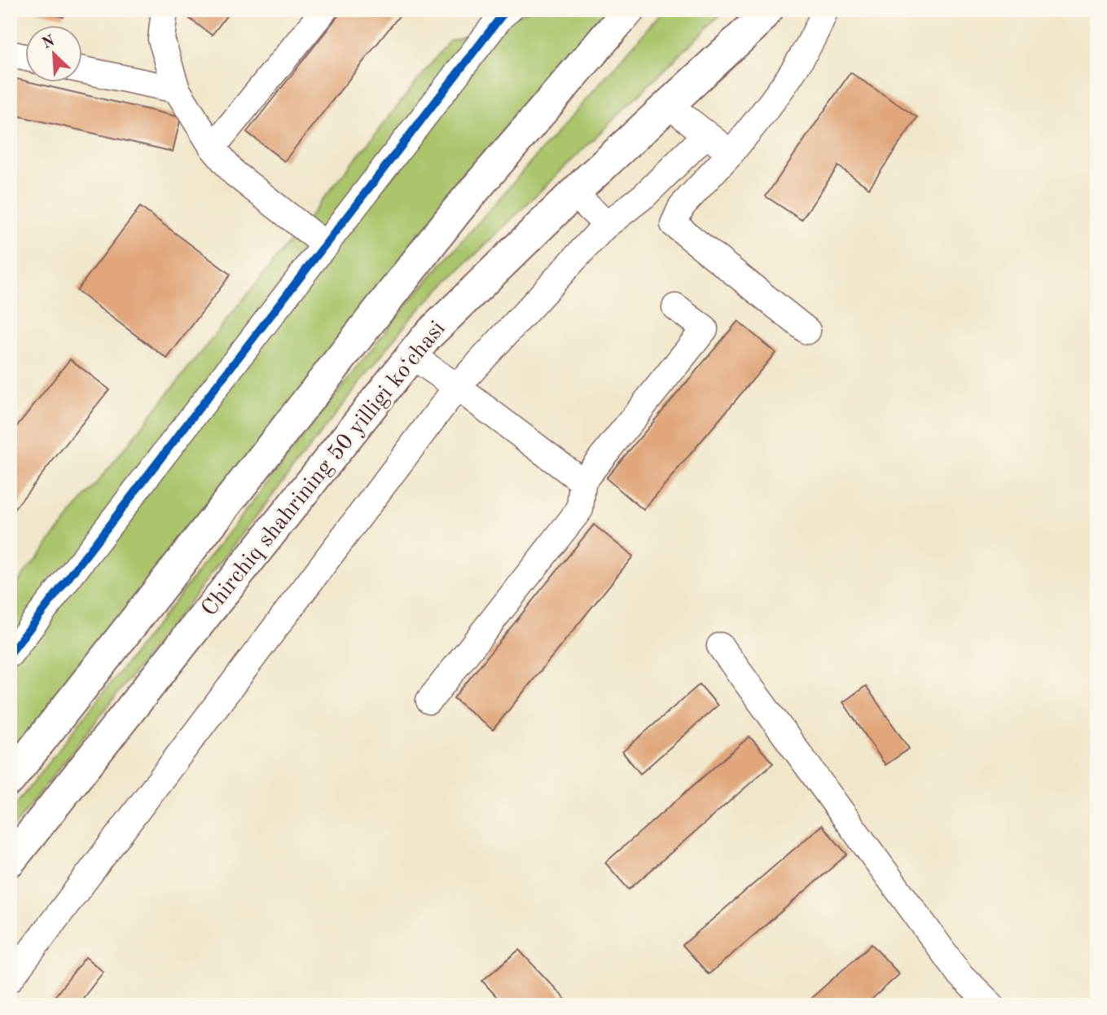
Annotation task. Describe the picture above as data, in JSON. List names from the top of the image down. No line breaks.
{"streets":{"main road":["Chirchiq shahrining 50 yilligi koʻchasi"]},"north":"top left"}
